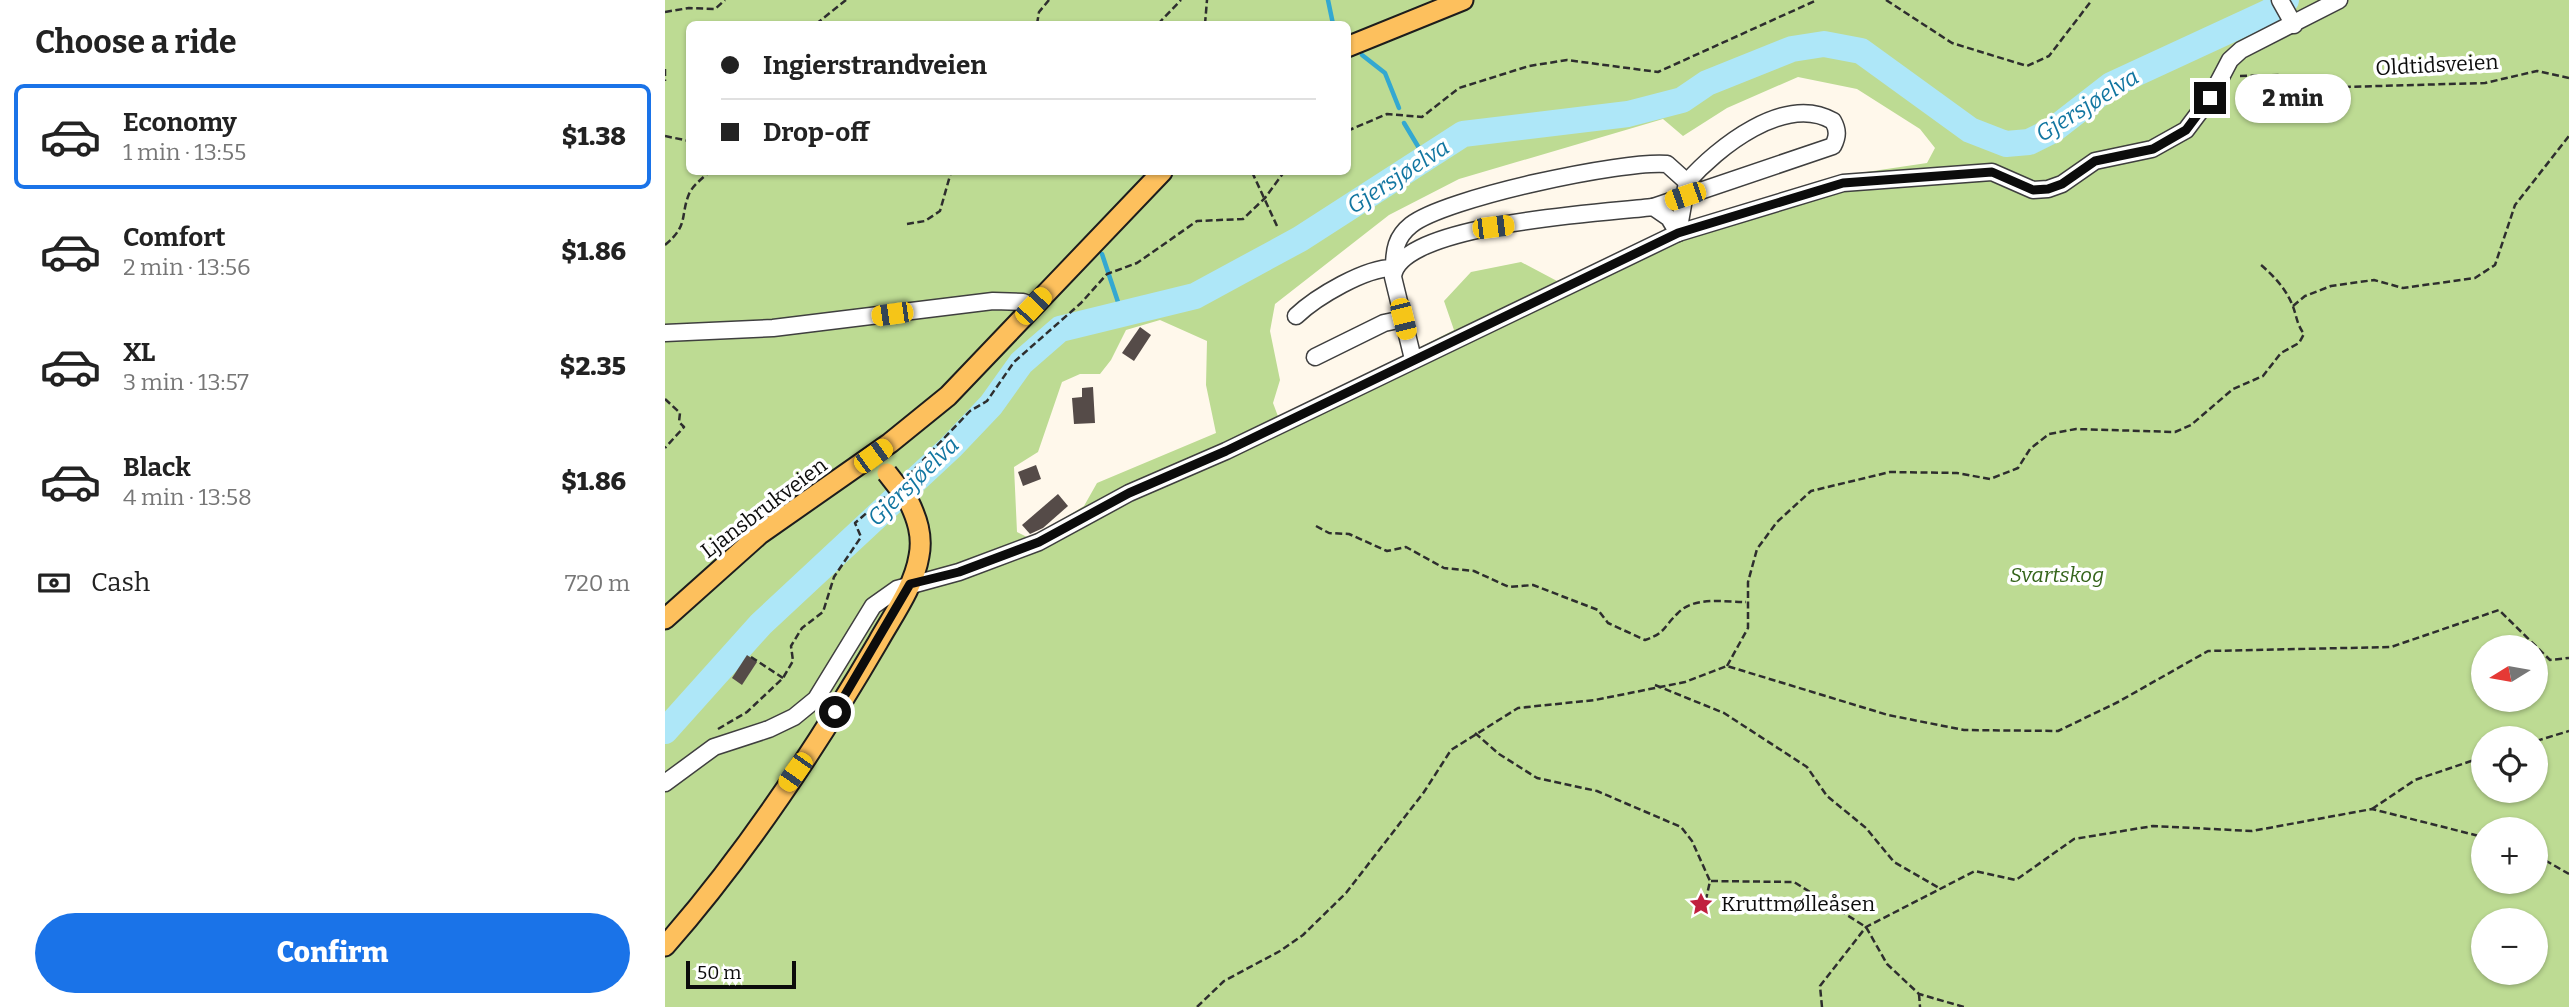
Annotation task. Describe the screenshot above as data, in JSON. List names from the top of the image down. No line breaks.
{"streets":{"main road":["Ljansbrukveien"],"path":["Oldtidsveien"]},"water":["Gjersjøelva"],"parks":["Svartskog"],"places":{"place":["Kruttmølleåsen"]},"scale_bar":"50 m","north":"left","page":{"heading":"Choose a ride","banner":["Ingierstrandveien","Drop-off"],"bubble":"2 min","list":[{"name":"Economy","note":"1 min · 13:55","value":"$1.38"},{"name":"Comfort","note":"2 min · 13:56","value":"$1.86"},{"name":"XL","note":"3 min · 13:57","value":"$2.35"},{"name":"Black","note":"4 min · 13:58","value":"$1.86"}],"pay":["Cash","720 m"],"map_buttons":["+","−"],"buttons":"Confirm","scale":"50 m"}}
